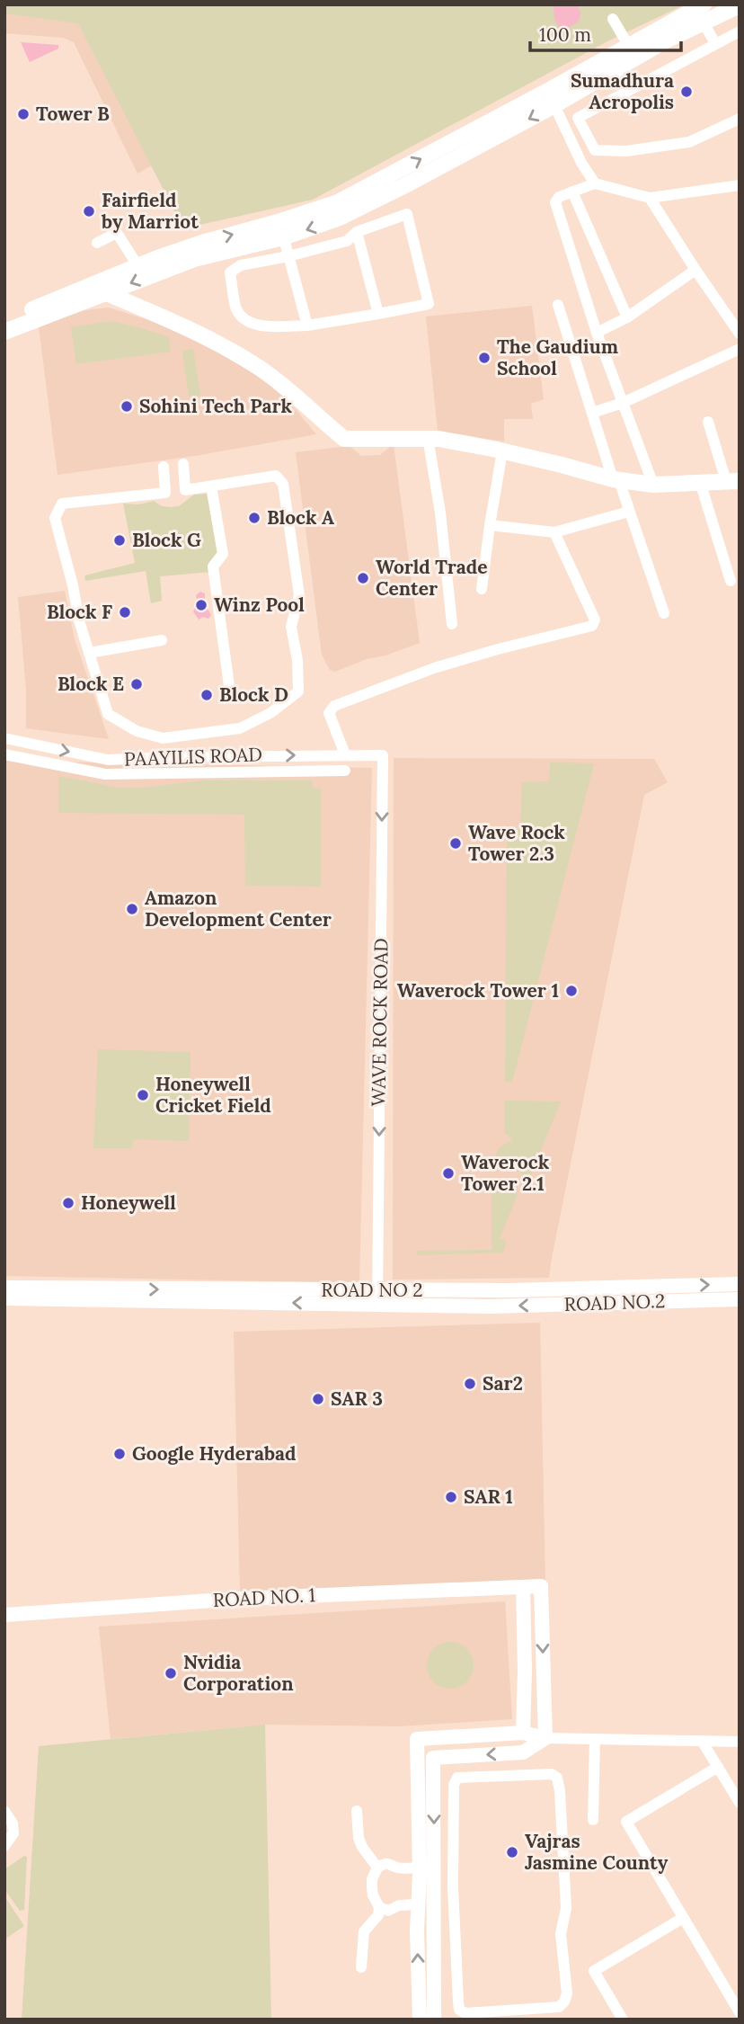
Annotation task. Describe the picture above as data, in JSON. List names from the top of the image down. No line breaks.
{"streets":{"street":["PAAYILIS ROAD","WAVE ROCK ROAD","ROAD NO 2","ROAD NO.2","ROAD NO. 1"]},"crossings":[["PAAYILIS ROAD","WAVE ROCK ROAD"],["WAVE ROCK ROAD","ROAD NO 2"],["ROAD NO 2","ROAD NO.2"]],"one_way":["WAVE ROCK ROAD","ROAD NO.2"],"places":["Sumadhura Acropolis","Tower B","Fairfield by Marriot","The Gaudium School","Sohini Tech Park","Block A","Block G","World Trade Center","Winz Pool","Block F","Block E","Block D","Wave Rock Tower 2.3","Amazon Development Center","Waverock Tower 1","Honeywell Cricket Field","Waverock Tower 2.1","Honeywell","Sar2","SAR 3","Google Hyderabad","SAR 1","Nvidia Corporation","Vajras Jasmine County"],"scale_bar":"100 m"}
